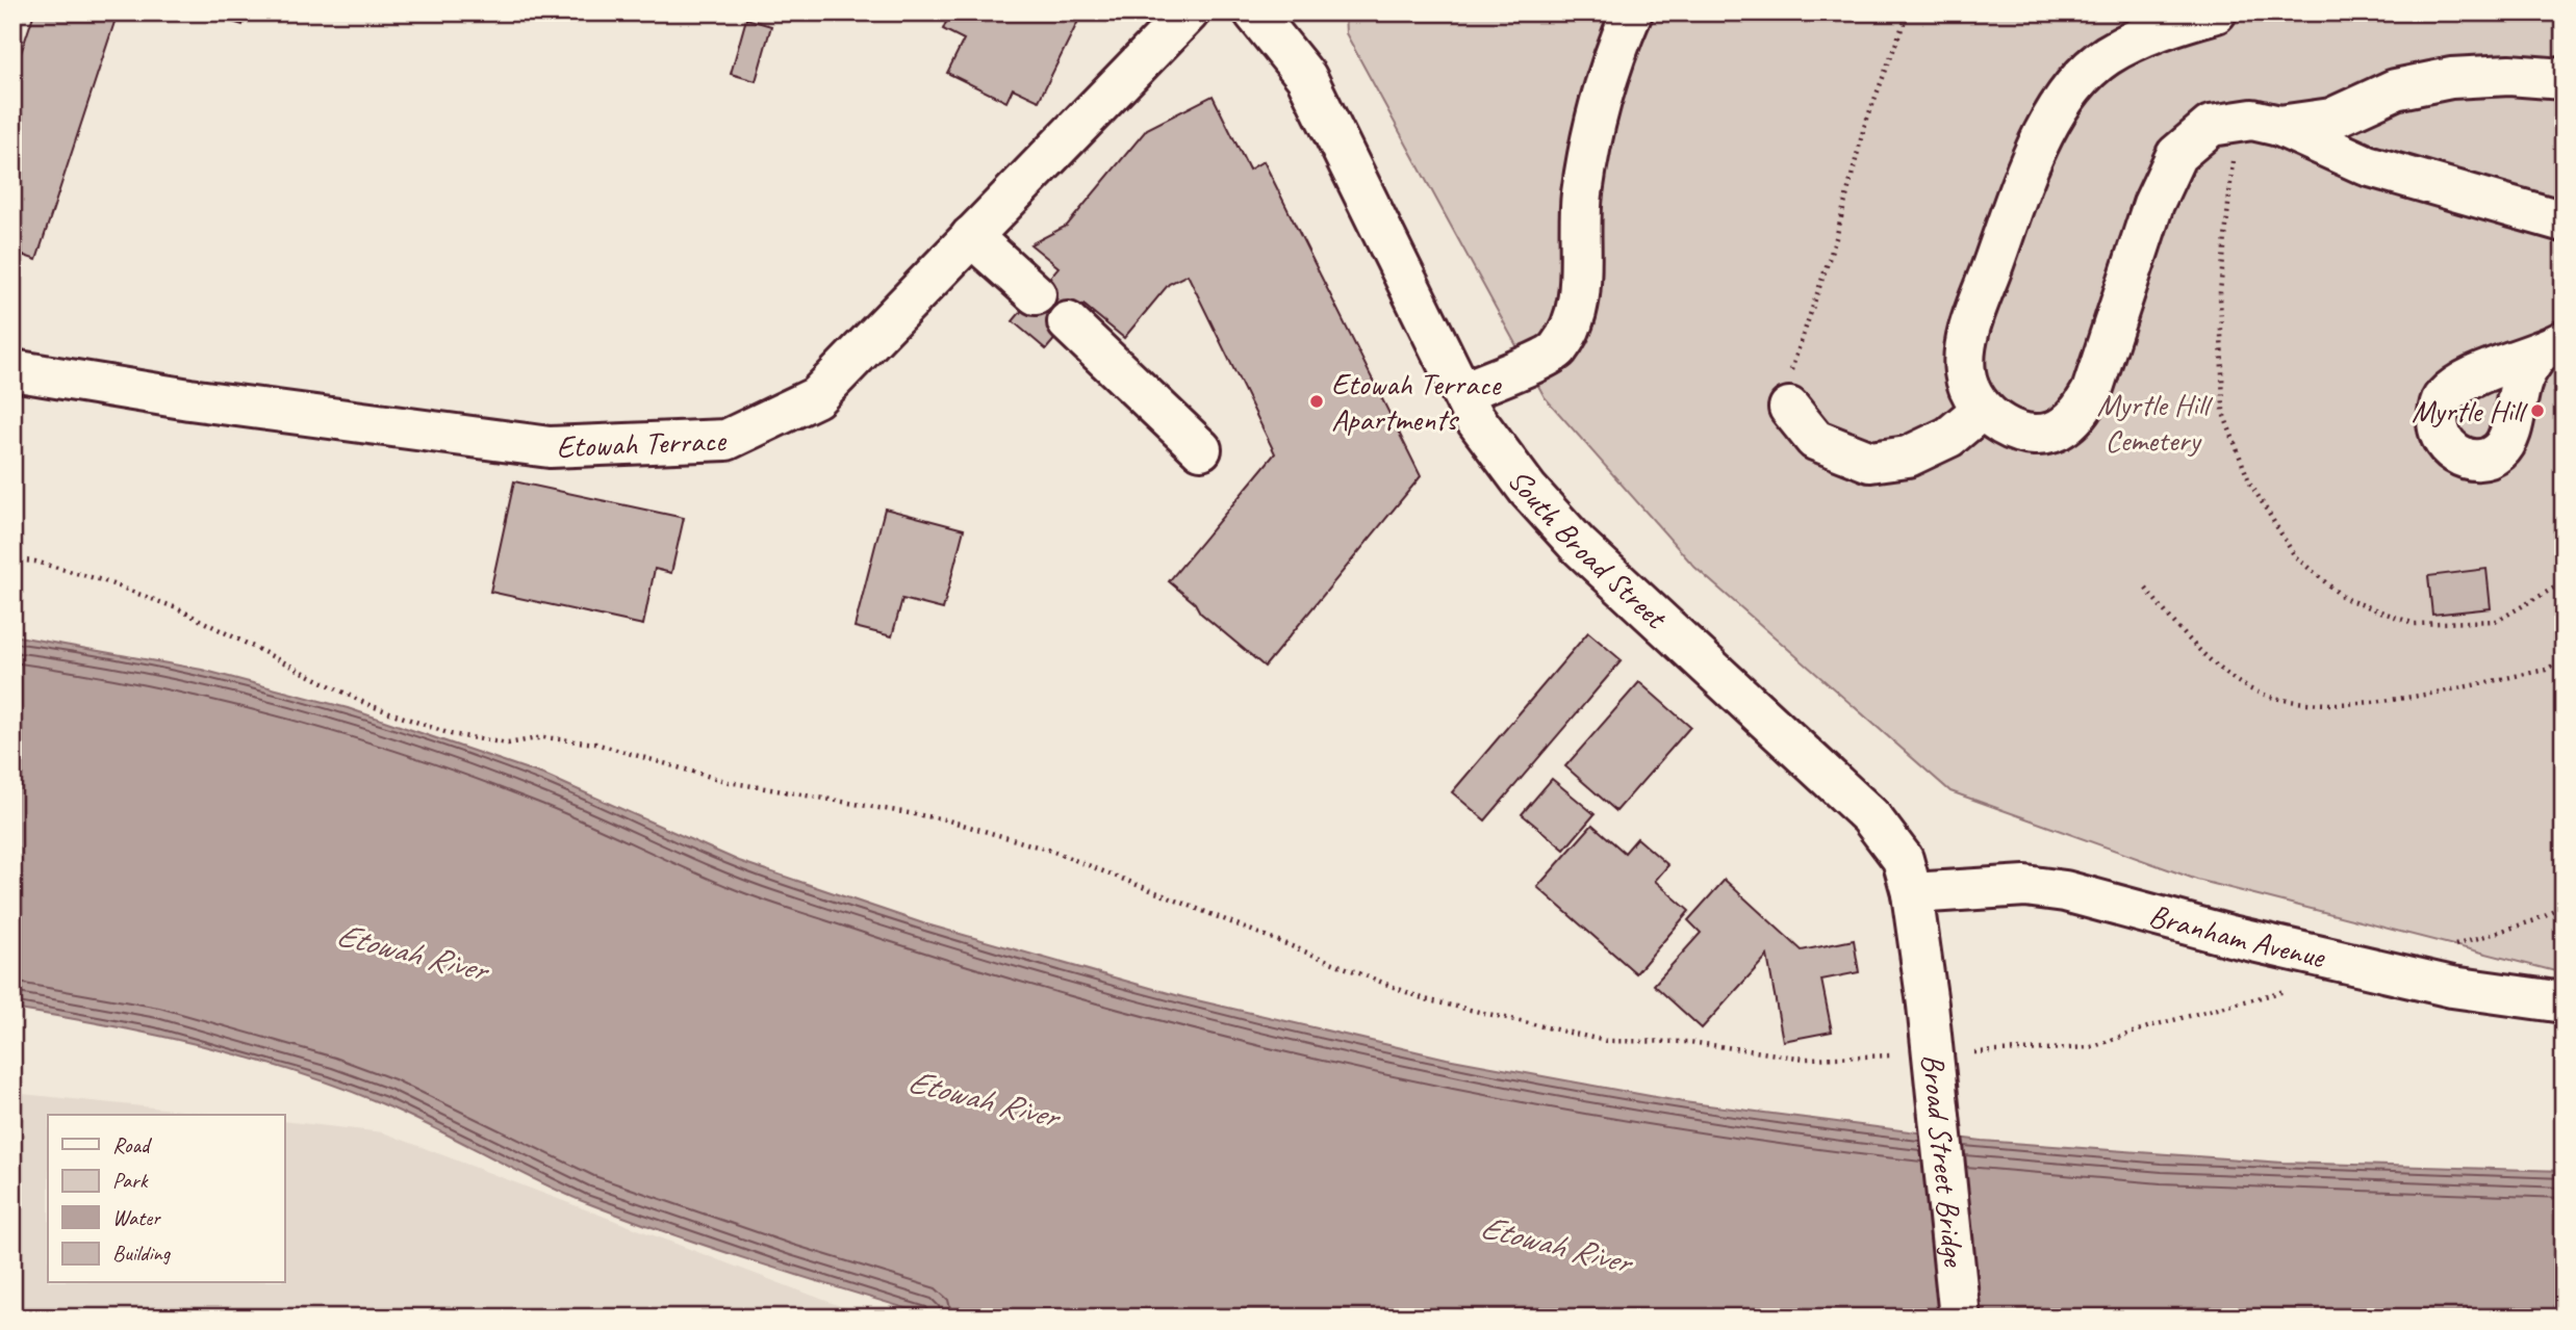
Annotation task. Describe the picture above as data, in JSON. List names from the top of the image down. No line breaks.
{"streets":{"street":["Etowah Terrace","South Broad Street","Branham Avenue","Broad Street Bridge"]},"crossings":[["South Broad Street","Branham Avenue"],["South Broad Street","Broad Street Bridge"]],"water":["Etowah River"],"parks":["Myrtle Hill Cemetery"],"places":["Etowah Terrace Apartments","Myrtle Hill"],"legend":["Road","Park","Water","Building"]}
